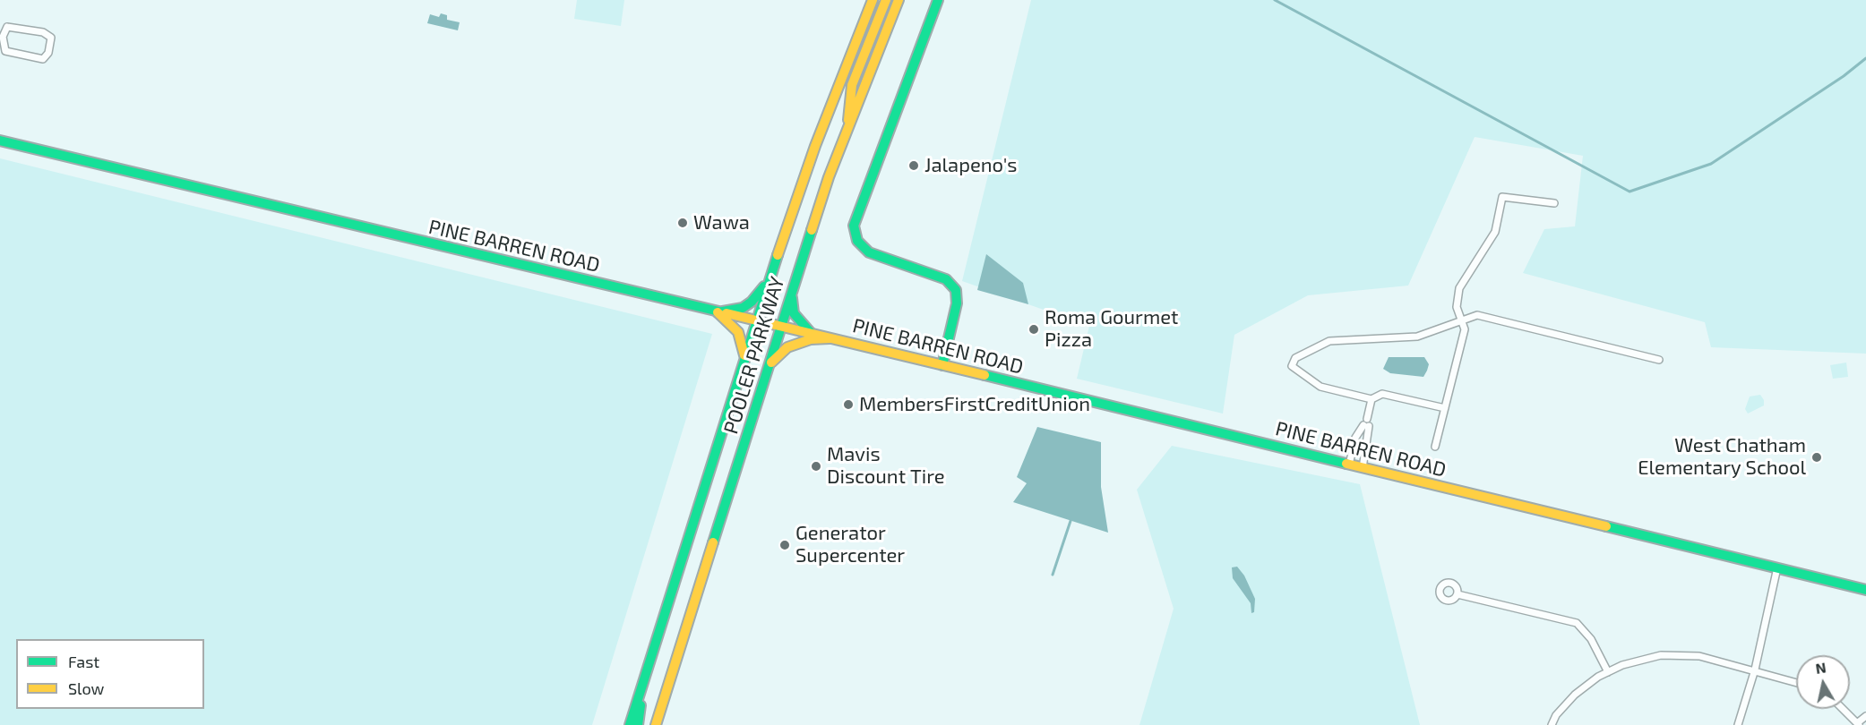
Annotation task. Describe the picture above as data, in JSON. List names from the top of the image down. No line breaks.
{"streets":{"main road":["PINE BARREN ROAD","POOLER PARKWAY"]},"crossings":[["PINE BARREN ROAD","POOLER PARKWAY"]],"places":["Jalapeno's","Wawa","Roma Gourmet Pizza","MembersFirstCreditUnion","West Chatham Elementary School","Mavis Discount Tire","Generator Supercenter"],"legend":["Fast","Slow"],"north":"top"}
